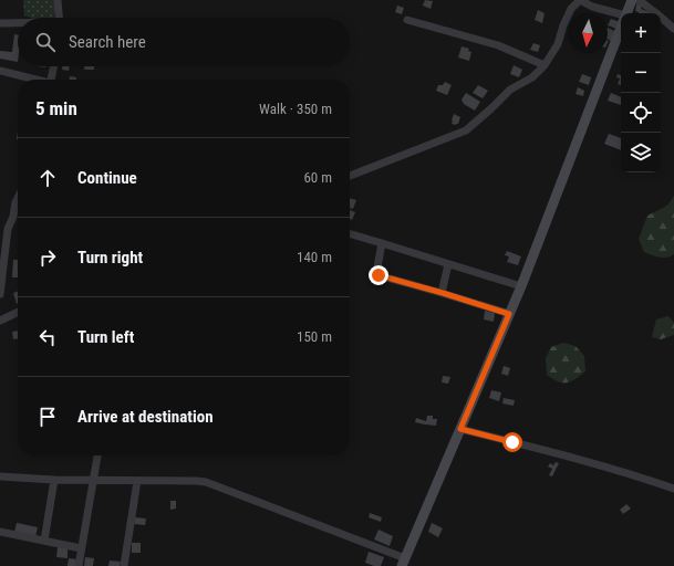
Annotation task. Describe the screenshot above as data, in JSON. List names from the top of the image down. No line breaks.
{"north":"bottom","page":{"map_buttons":["+","−"],"search":"Search here","heading":["5 min","Walk · 350 m"],"list":[["Continue","60 m"],["Turn right","140 m"],["Turn left","150 m"],"Arrive at destination"]}}
